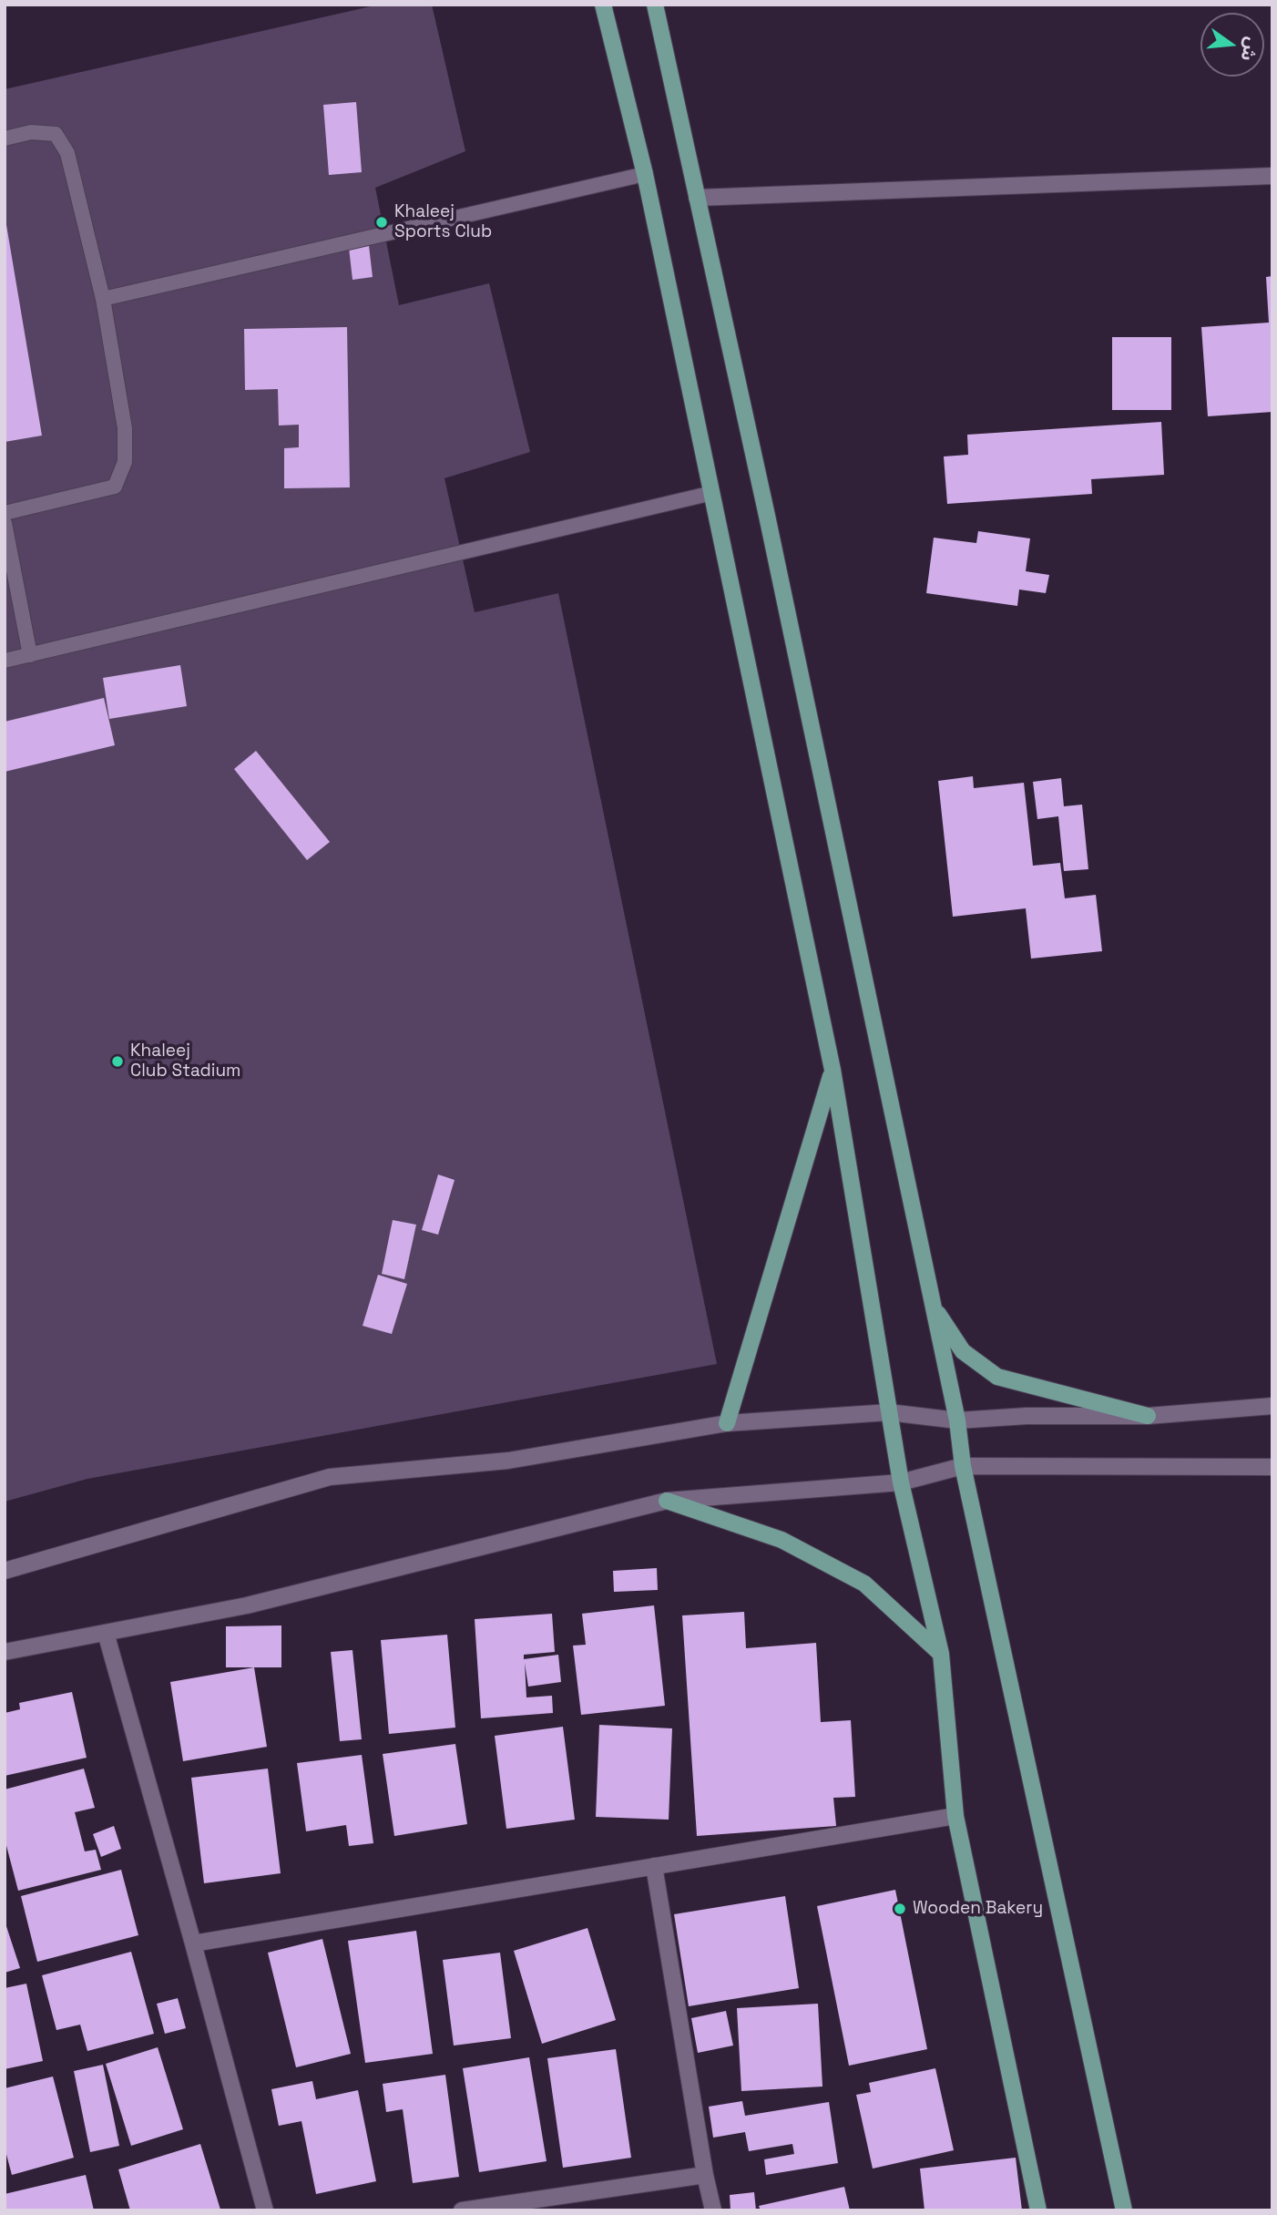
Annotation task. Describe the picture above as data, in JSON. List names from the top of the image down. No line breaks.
{"places":["Khaleej Sports Club","Khaleej Club Stadium","Wooden Bakery"],"north":"right"}
